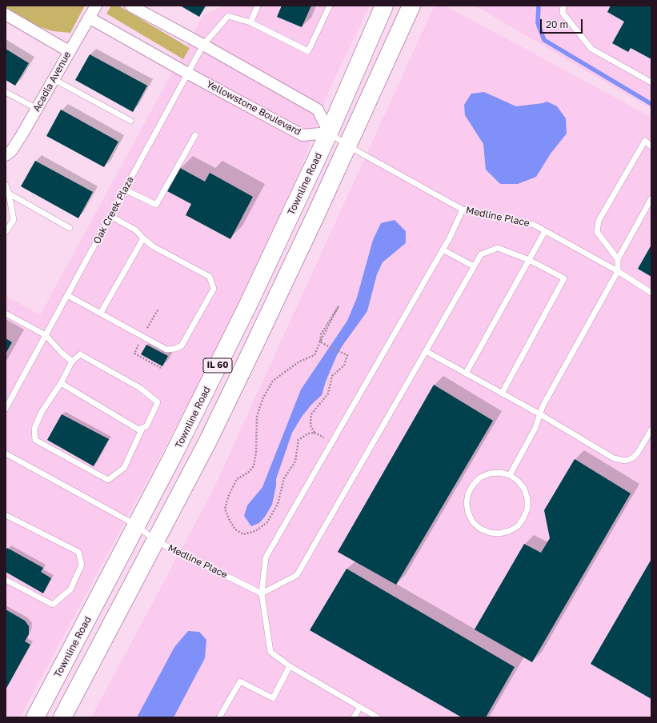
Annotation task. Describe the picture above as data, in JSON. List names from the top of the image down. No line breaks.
{"streets":{"main road":["Townline Road","IL 60"],"street":["Acadia Avenue","Yellowstone Boulevard"],"lane":["Oak Creek Plaza","Medline Place"]},"crossings":[["Acadia Avenue","Yellowstone Boulevard"],["Yellowstone Boulevard","Townline Road"],["Yellowstone Boulevard","Oak Creek Plaza"],["Yellowstone Boulevard","Medline Place"],["Townline Road","Medline Place"],["Medline Place","IL 60"]],"scale_bar":"20 m"}
